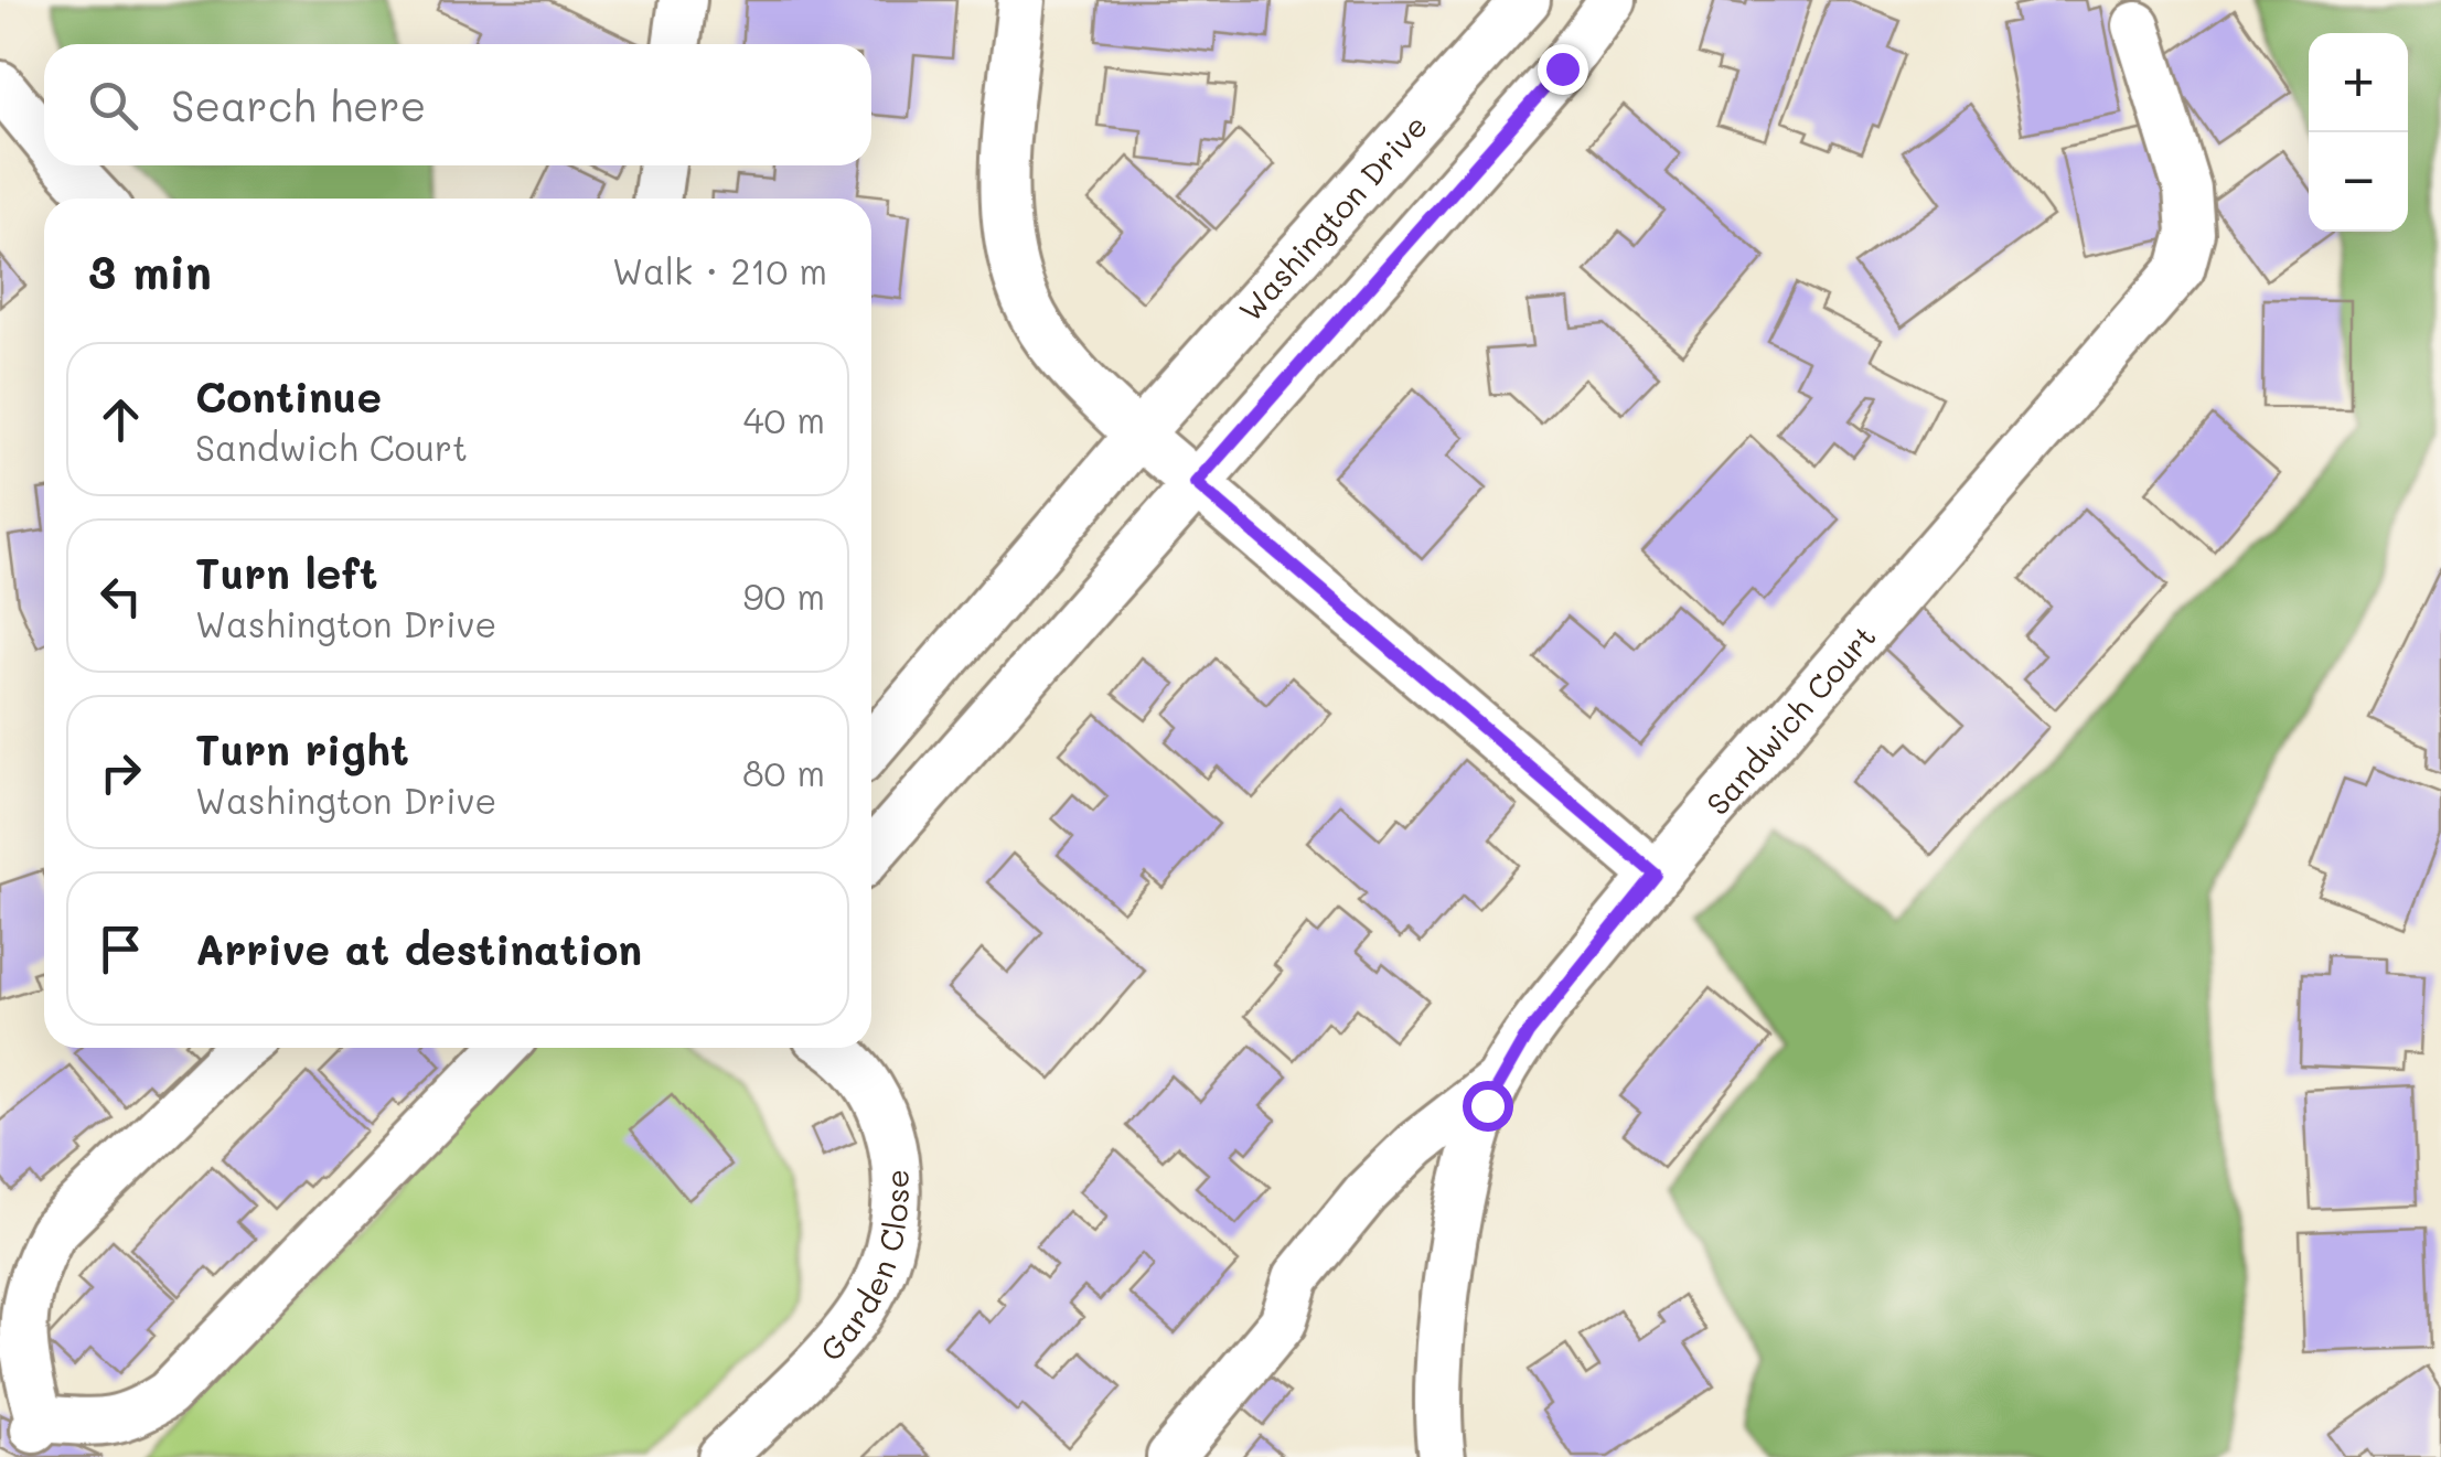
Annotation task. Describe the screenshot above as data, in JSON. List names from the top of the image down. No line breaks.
{"streets":{"street":["Washington Drive","Sandwich Court","Garden Close"]},"page":{"map_buttons":["+","−"],"search":"Search here","heading":["3 min","Walk · 210 m"],"list":[["Continue","Sandwich Court","40 m"],["Turn left","Washington Drive","90 m"],["Turn right","Washington Drive","80 m"],"Arrive at destination"]}}
